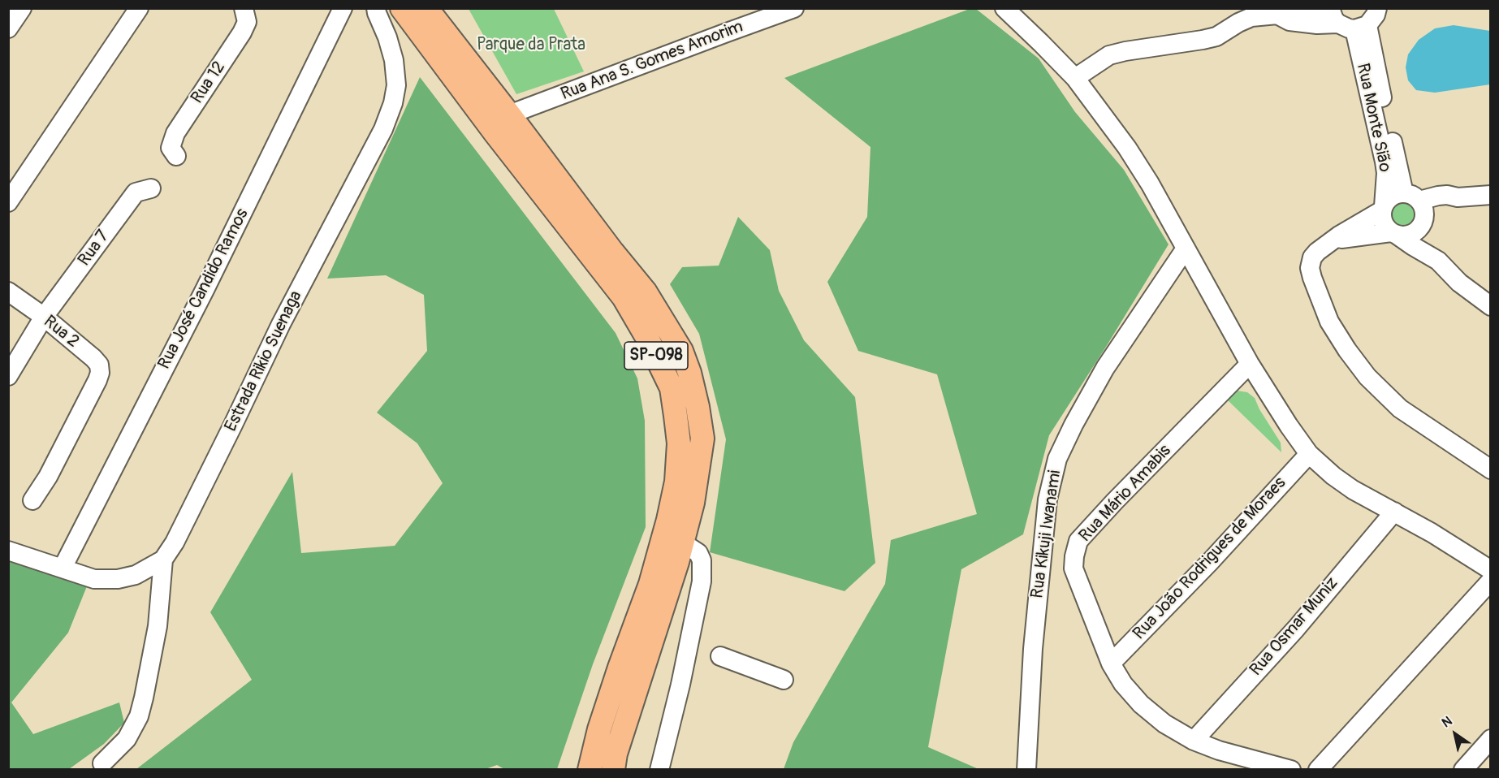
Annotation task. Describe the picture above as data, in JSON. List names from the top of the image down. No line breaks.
{"streets":{"main road":["SP-098"],"street":["Rua Ana S. Gomes Amorim","Rua 12","Rua Monte Sião","Rua 7","Rua José Candido Ramos","Rua 2","Estrada Rikio Suenaga","Rua Mário Amabis","Rua Kikuji Iwanami","Rua João Rodrigues de Moraes","Rua Osmar Muniz"]},"crossings":[["Rua Ana S. Gomes Amorim","SP-098"],["Rua 7","Rua 2"],["Rua José Candido Ramos","Estrada Rikio Suenaga"],["Rua Mário Amabis","Rua João Rodrigues de Moraes"],["Rua Mário Amabis","Rua Osmar Muniz"]],"parks":["Parque da Prata"],"north":"top left"}
